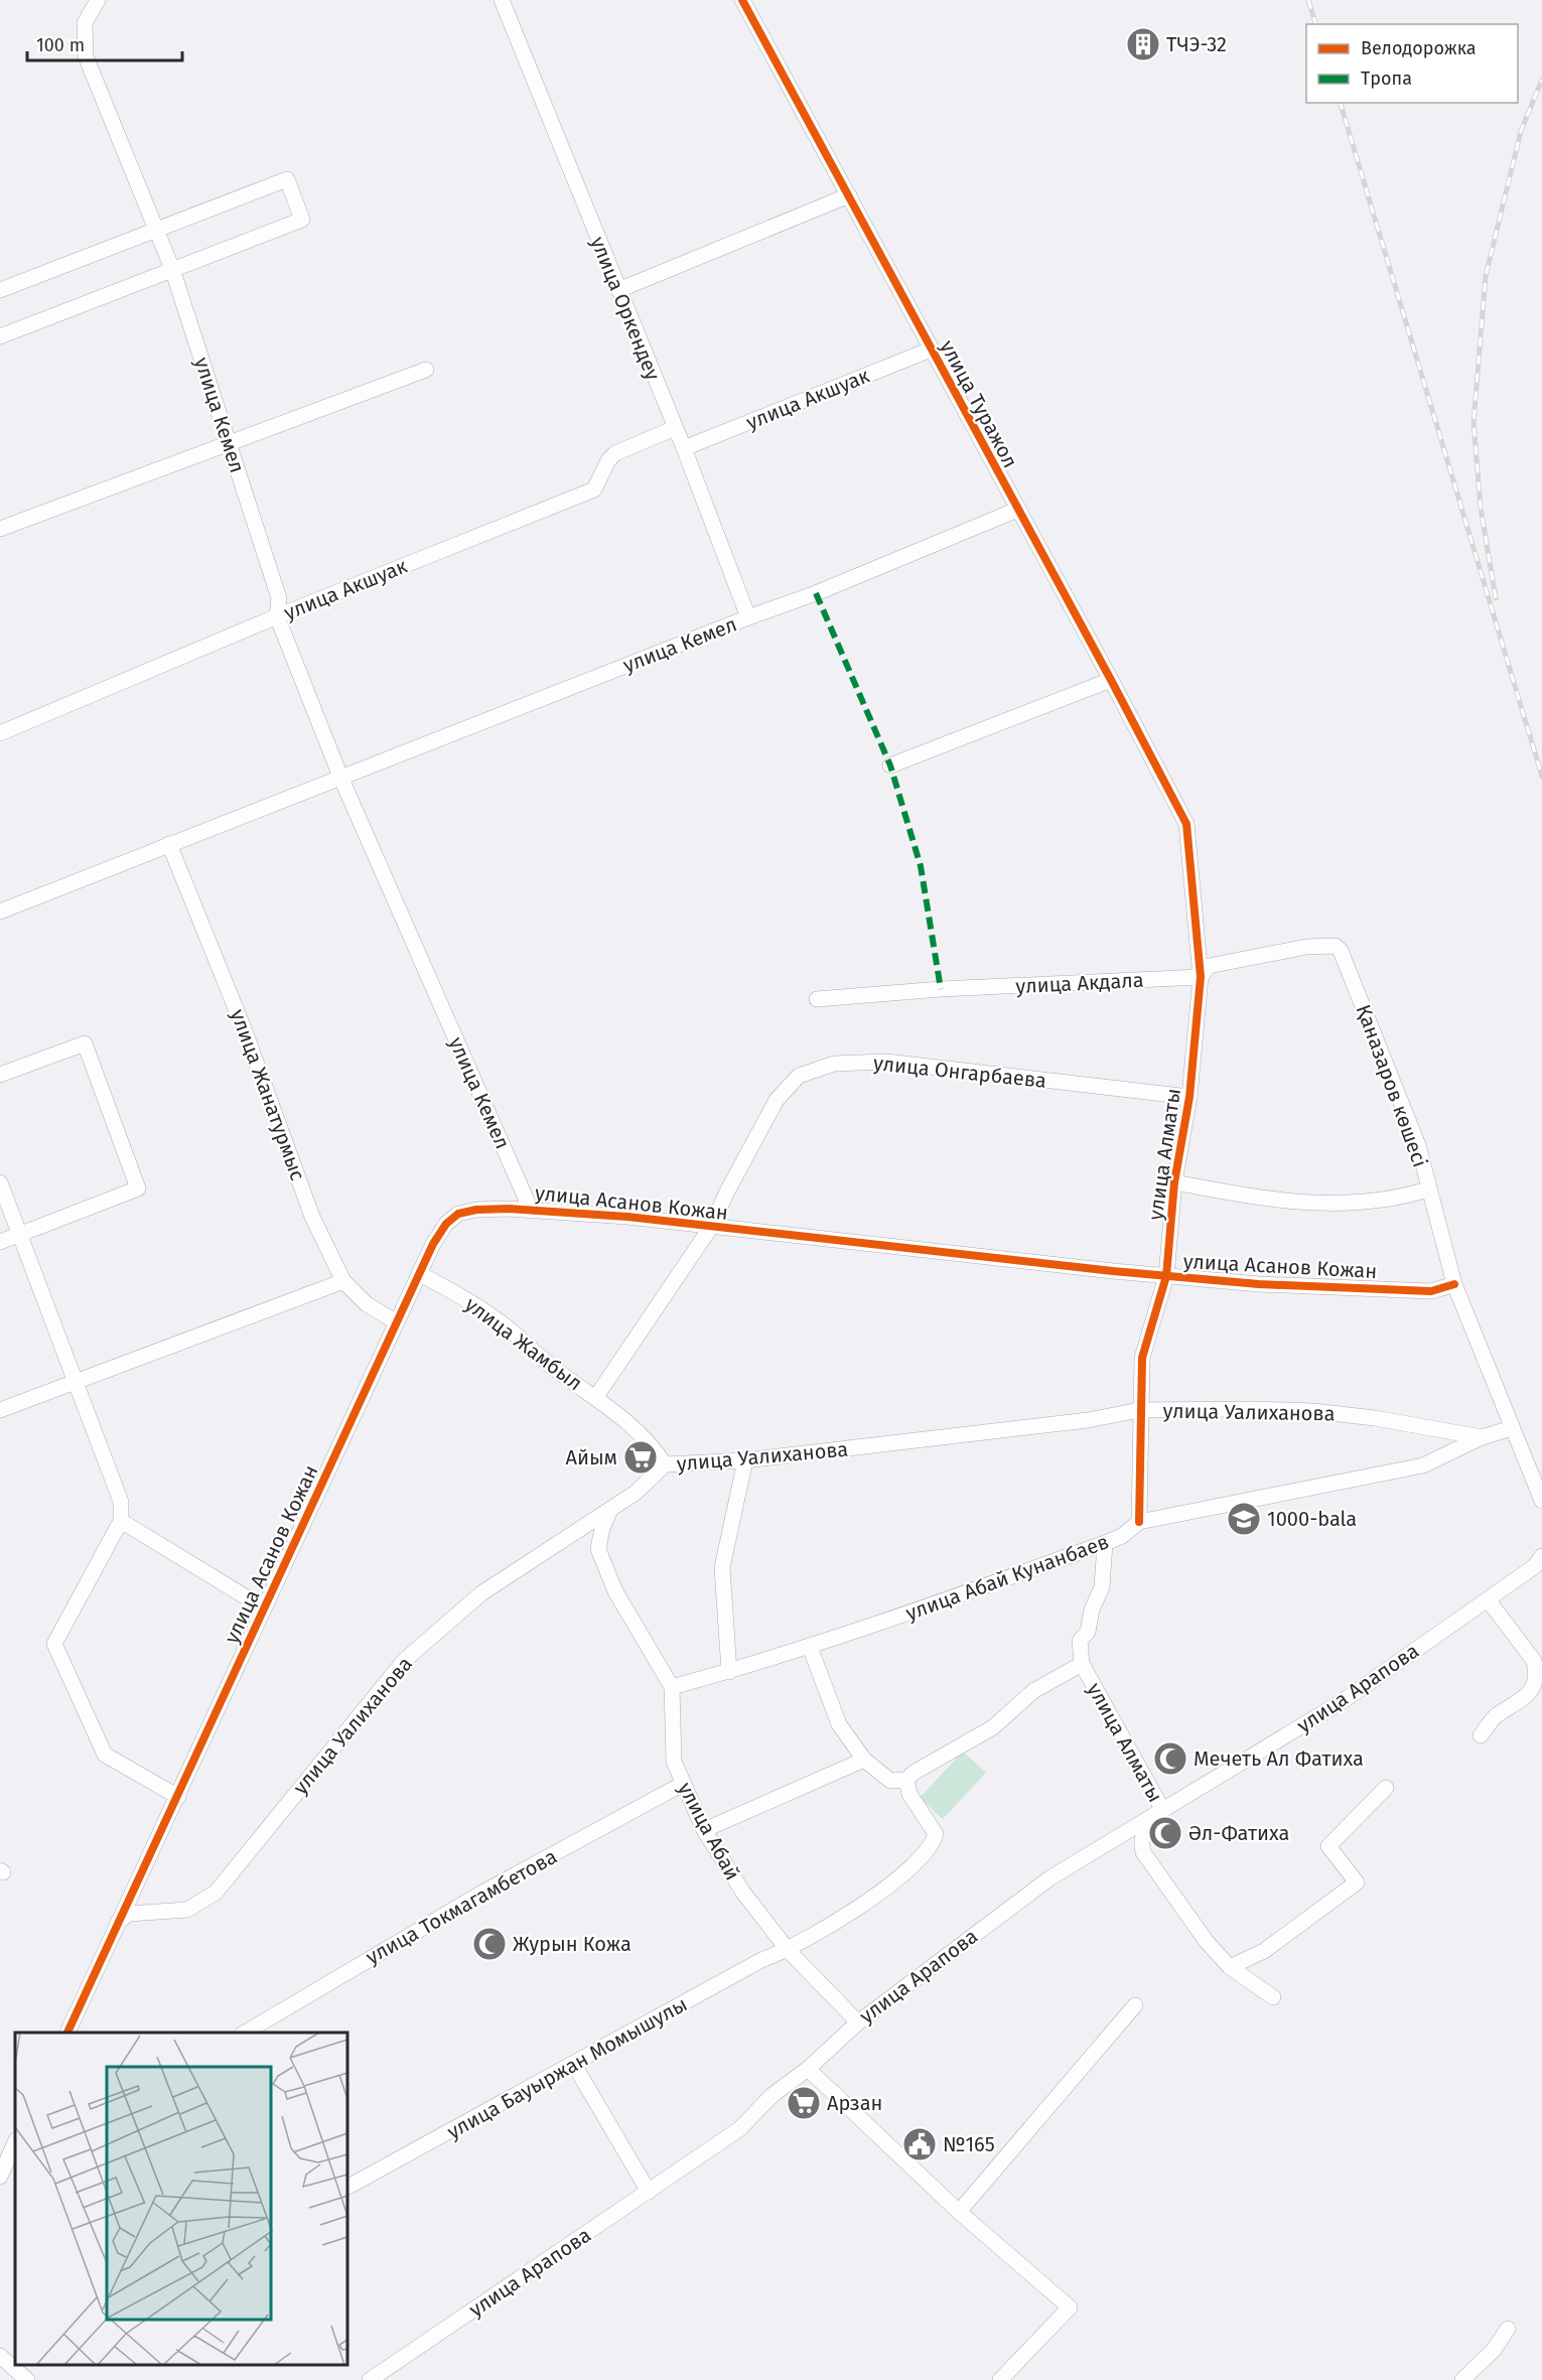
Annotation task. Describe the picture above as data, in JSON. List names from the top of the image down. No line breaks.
{"streets":{"street":["улица Оркендеу","улица Акшуак","улица Туражол","улица Кемел","улица Акдала","улица Онгарбаева","Қаназаров көшесі","улица Жанатурмыс","улица Алматы","улица Асанов Кожан","улица Жамбыл","улица Уалиханова","улица Абай Кунанбаев","улица Арапова","улица Абай","улица Токмагамбетова","улица Бауыржан Момышулы"]},"crossings":[["улица Оркендеу","улица Акшуак"],["улица Оркендеу","улица Кемел"],["улица Акшуак","улица Туражол"],["улица Акшуак","улица Кемел"],["улица Туражол","улица Кемел"],["улица Туражол","улица Алматы"],["улица Кемел","улица Жанатурмыс"],["улица Кемел","улица Асанов Кожан"],["улица Акдала","Қаназаров көшесі"],["улица Акдала","улица Алматы"],["улица Онгарбаева","улица Алматы"],["улица Онгарбаева","улица Асанов Кожан"],["улица Онгарбаева","улица Жамбыл"],["Қаназаров көшесі","улица Асанов Кожан"],["Қаназаров көшесі","улица Уалиханова"],["улица Жанатурмыс","улица Асанов Кожан"],["улица Алматы","улица Асанов Кожан"],["улица Алматы","улица Уалиханова"],["улица Алматы","улица Абай Кунанбаев"],["улица Алматы","улица Арапова"],["улица Асанов Кожан","улица Жамбыл"],["улица Асанов Кожан","улица Уалиханова"],["улица Жамбыл","улица Уалиханова"],["улица Уалиханова","улица Абай Кунанбаев"],["улица Уалиханова","улица Абай"],["улица Абай Кунанбаев","улица Абай"],["улица Арапова","улица Абай"],["улица Абай","улица Токмагамбетова"],["улица Абай","улица Бауыржан Момышулы"]],"places":{"building":["ТЧЭ-32"],"supermarket":["Айым","Арзан"],"school or university":["1000-bala"],"mosque":["Мечеть Ал Фатиха","Әл-Фатиха","Журын Кожа"],"public building":["№165"]},"legend":["Велодорожка","Тропа"],"scale_bar":"100 m"}
